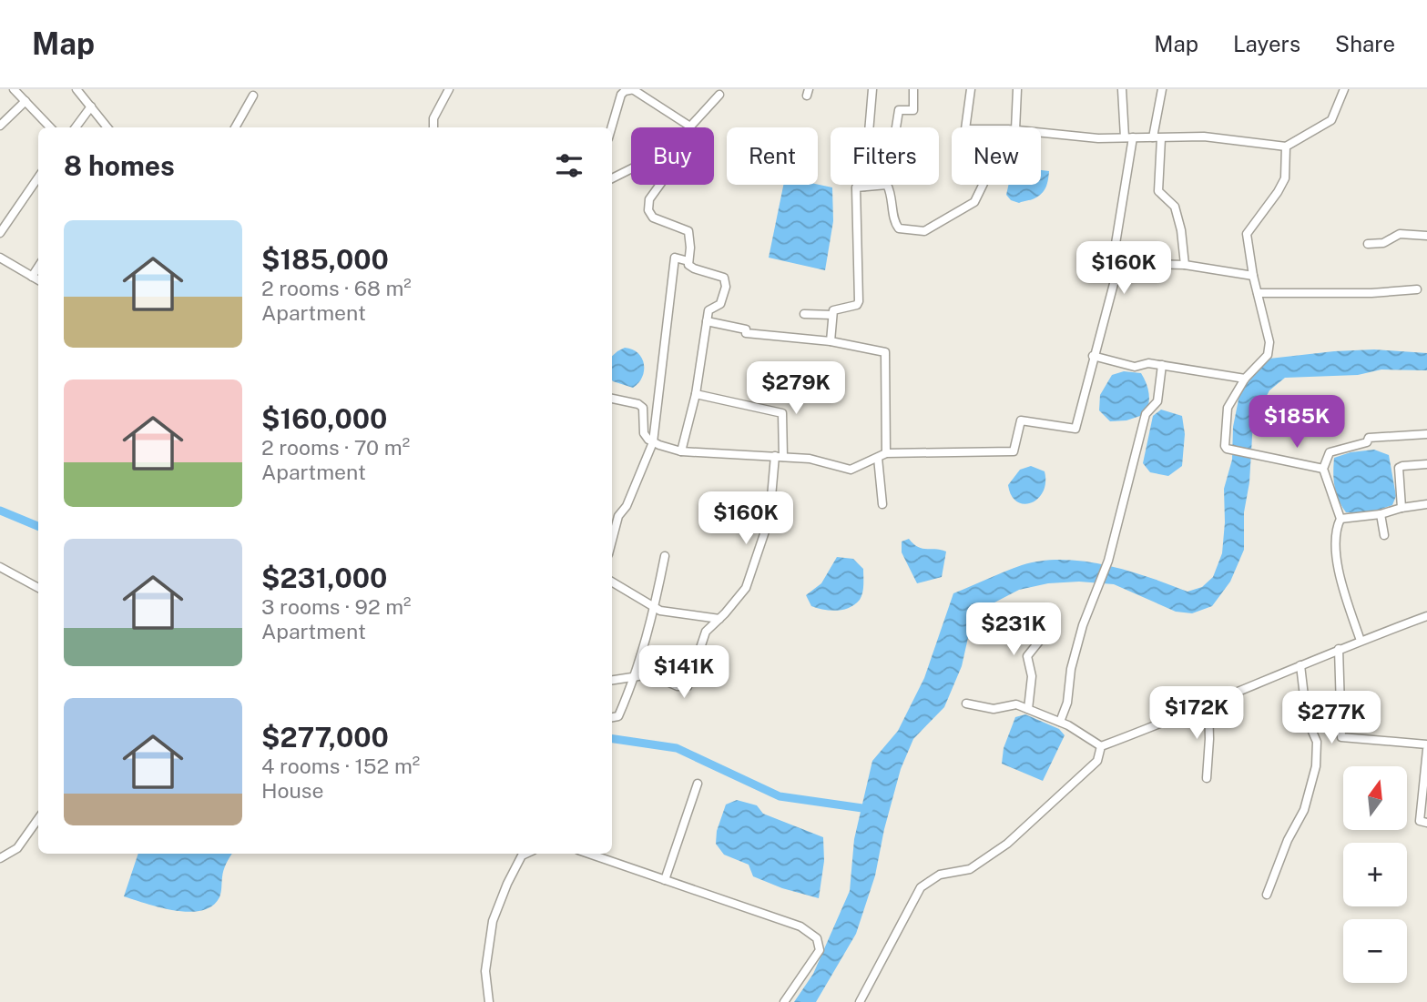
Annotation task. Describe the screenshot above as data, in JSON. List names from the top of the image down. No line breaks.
{"north":"top","page":{"header":"Map","nav":["Map","Layers","Share"],"chip":["Buy","Rent","Filters","New"],"heading":"8 homes","list":[{"name":"$185,000","note":"2 rooms · 68 m² · Apartment"},{"name":"$160,000","note":"2 rooms · 70 m² · Apartment"},{"name":"$231,000","note":"3 rooms · 92 m² · Apartment"},{"name":"$277,000","note":"4 rooms · 152 m² · House"}],"price":["$160K","$279K","$185K","$160K","$231K","$141K","$172K","$277K"],"map_buttons":["+","−"]}}
